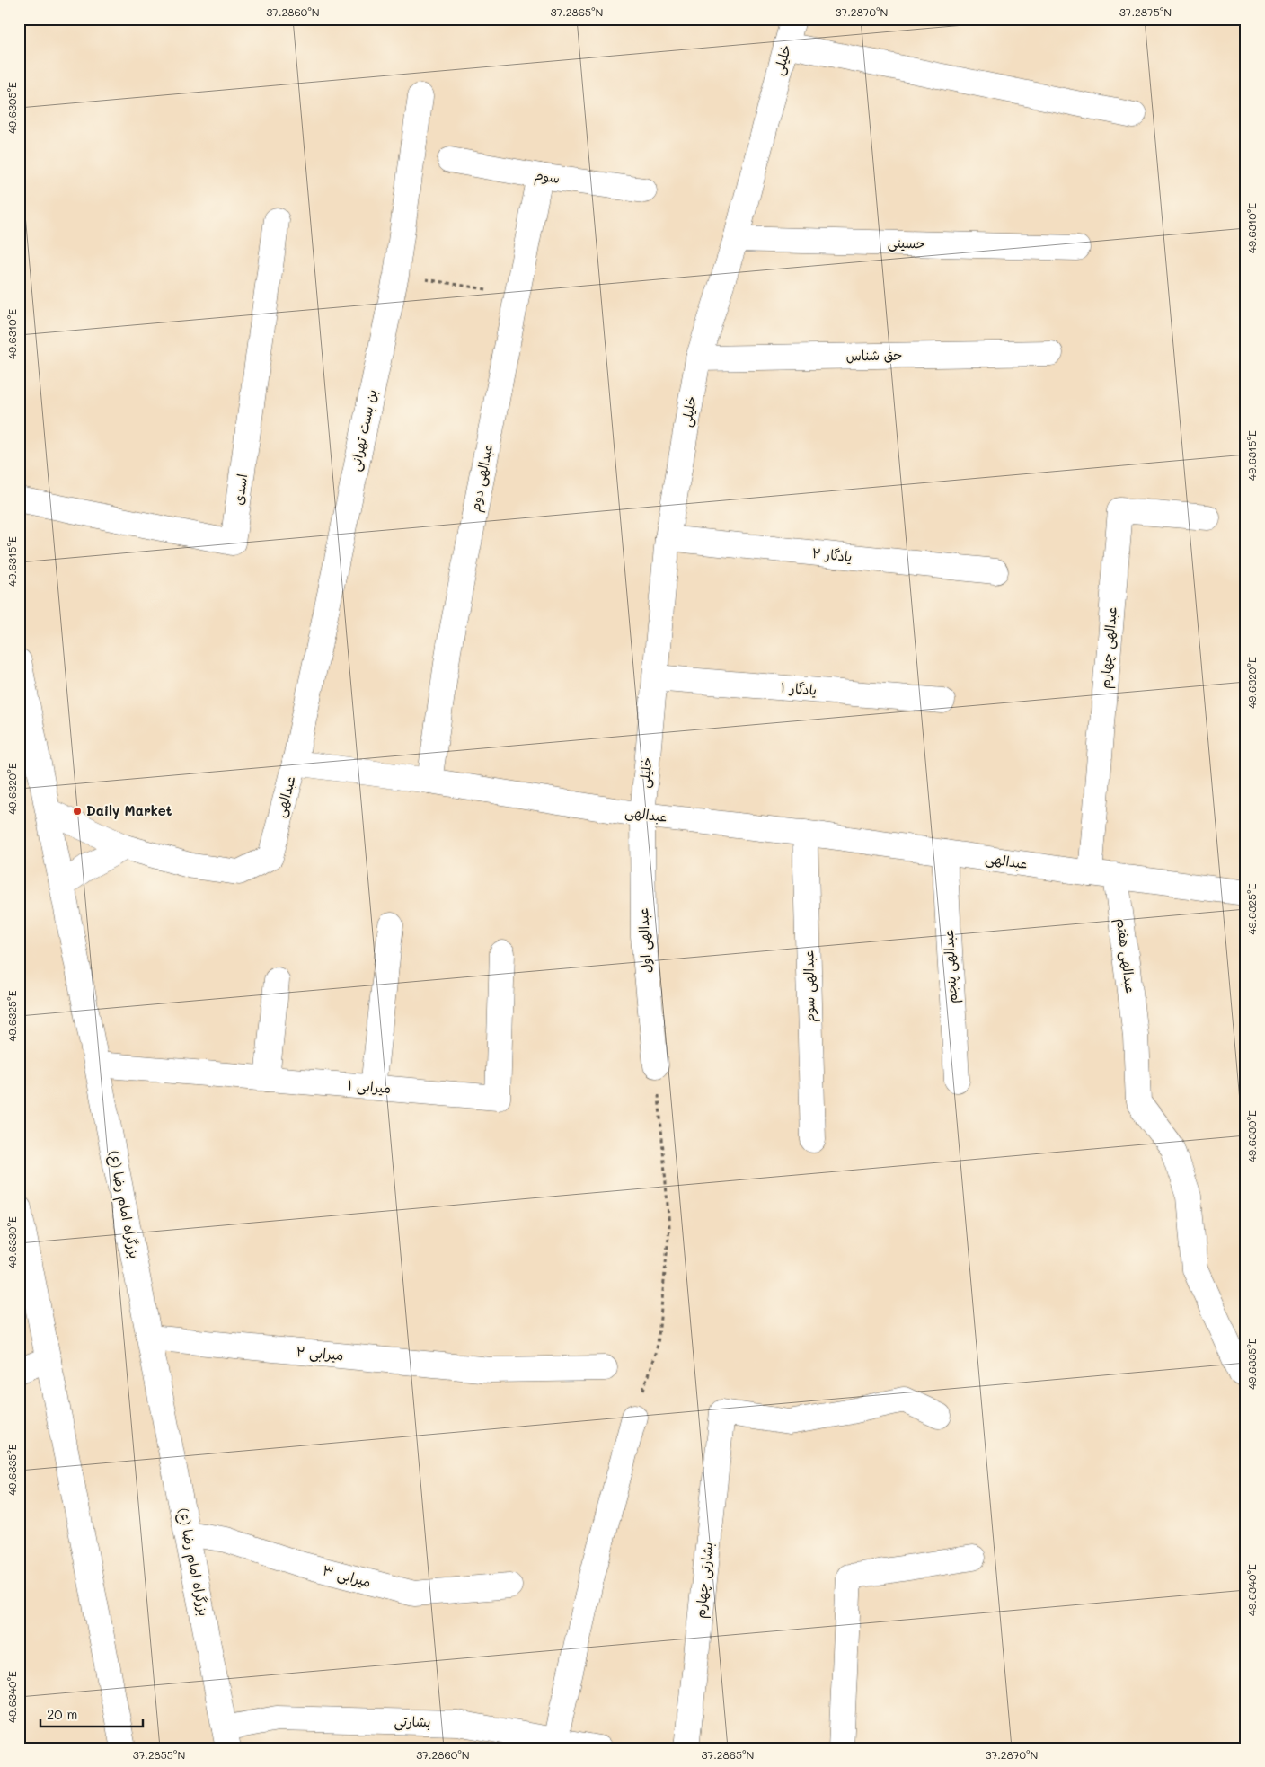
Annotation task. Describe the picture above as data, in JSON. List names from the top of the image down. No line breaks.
{"streets":{"main road":["خلیلی","سوم","حسینی","حق شناس","بن بست تهرانی","عبدالهی دوم","اسدی","یادگار ۲","عبدالهی چهارم","یادگار ۱","عبدالهی","عبدالهی اول","عبدالهی هفتم","عبدالهی پنجم","عبدالهی سوم","میرابی ۱","بزرگراه امام رضا (ع)","میرابی ۲","میرابی ۳","بشارتی چهارم","بشارتی"]},"crossings":[["خلیلی","حسینی"],["خلیلی","حق شناس"],["خلیلی","یادگار ۲"],["خلیلی","یادگار ۱"],["خلیلی","عبدالهی"],["خلیلی","عبدالهی اول"],["سوم","عبدالهی دوم"],["بن بست تهرانی","عبدالهی"],["عبدالهی دوم","عبدالهی"],["عبدالهی چهارم","عبدالهی"],["عبدالهی","عبدالهی اول"],["عبدالهی","عبدالهی هفتم"],["عبدالهی","عبدالهی پنجم"],["عبدالهی","عبدالهی سوم"],["عبدالهی","بزرگراه امام رضا (ع)"],["میرابی ۱","بزرگراه امام رضا (ع)"],["بزرگراه امام رضا (ع)","میرابی ۲"],["بزرگراه امام رضا (ع)","میرابی ۳"],["بزرگراه امام رضا (ع)","بشارتی"]],"places":["Daily Market"],"scale_bar":"20 m","coordinates":["37.2860°N","37.2865°N","37.2870°N","37.2875°N","49.6305°E","49.6310°E","49.6315°E","49.6320°E","49.6325°E","49.6330°E","49.6335°E","49.6340°E","37.2855°N"]}
